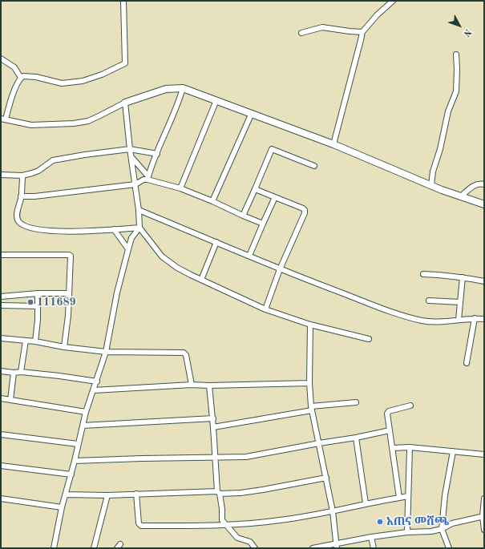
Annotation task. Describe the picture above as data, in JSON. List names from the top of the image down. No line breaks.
{"places":["111689","አጠና መሸጫ"],"north":"bottom right"}
